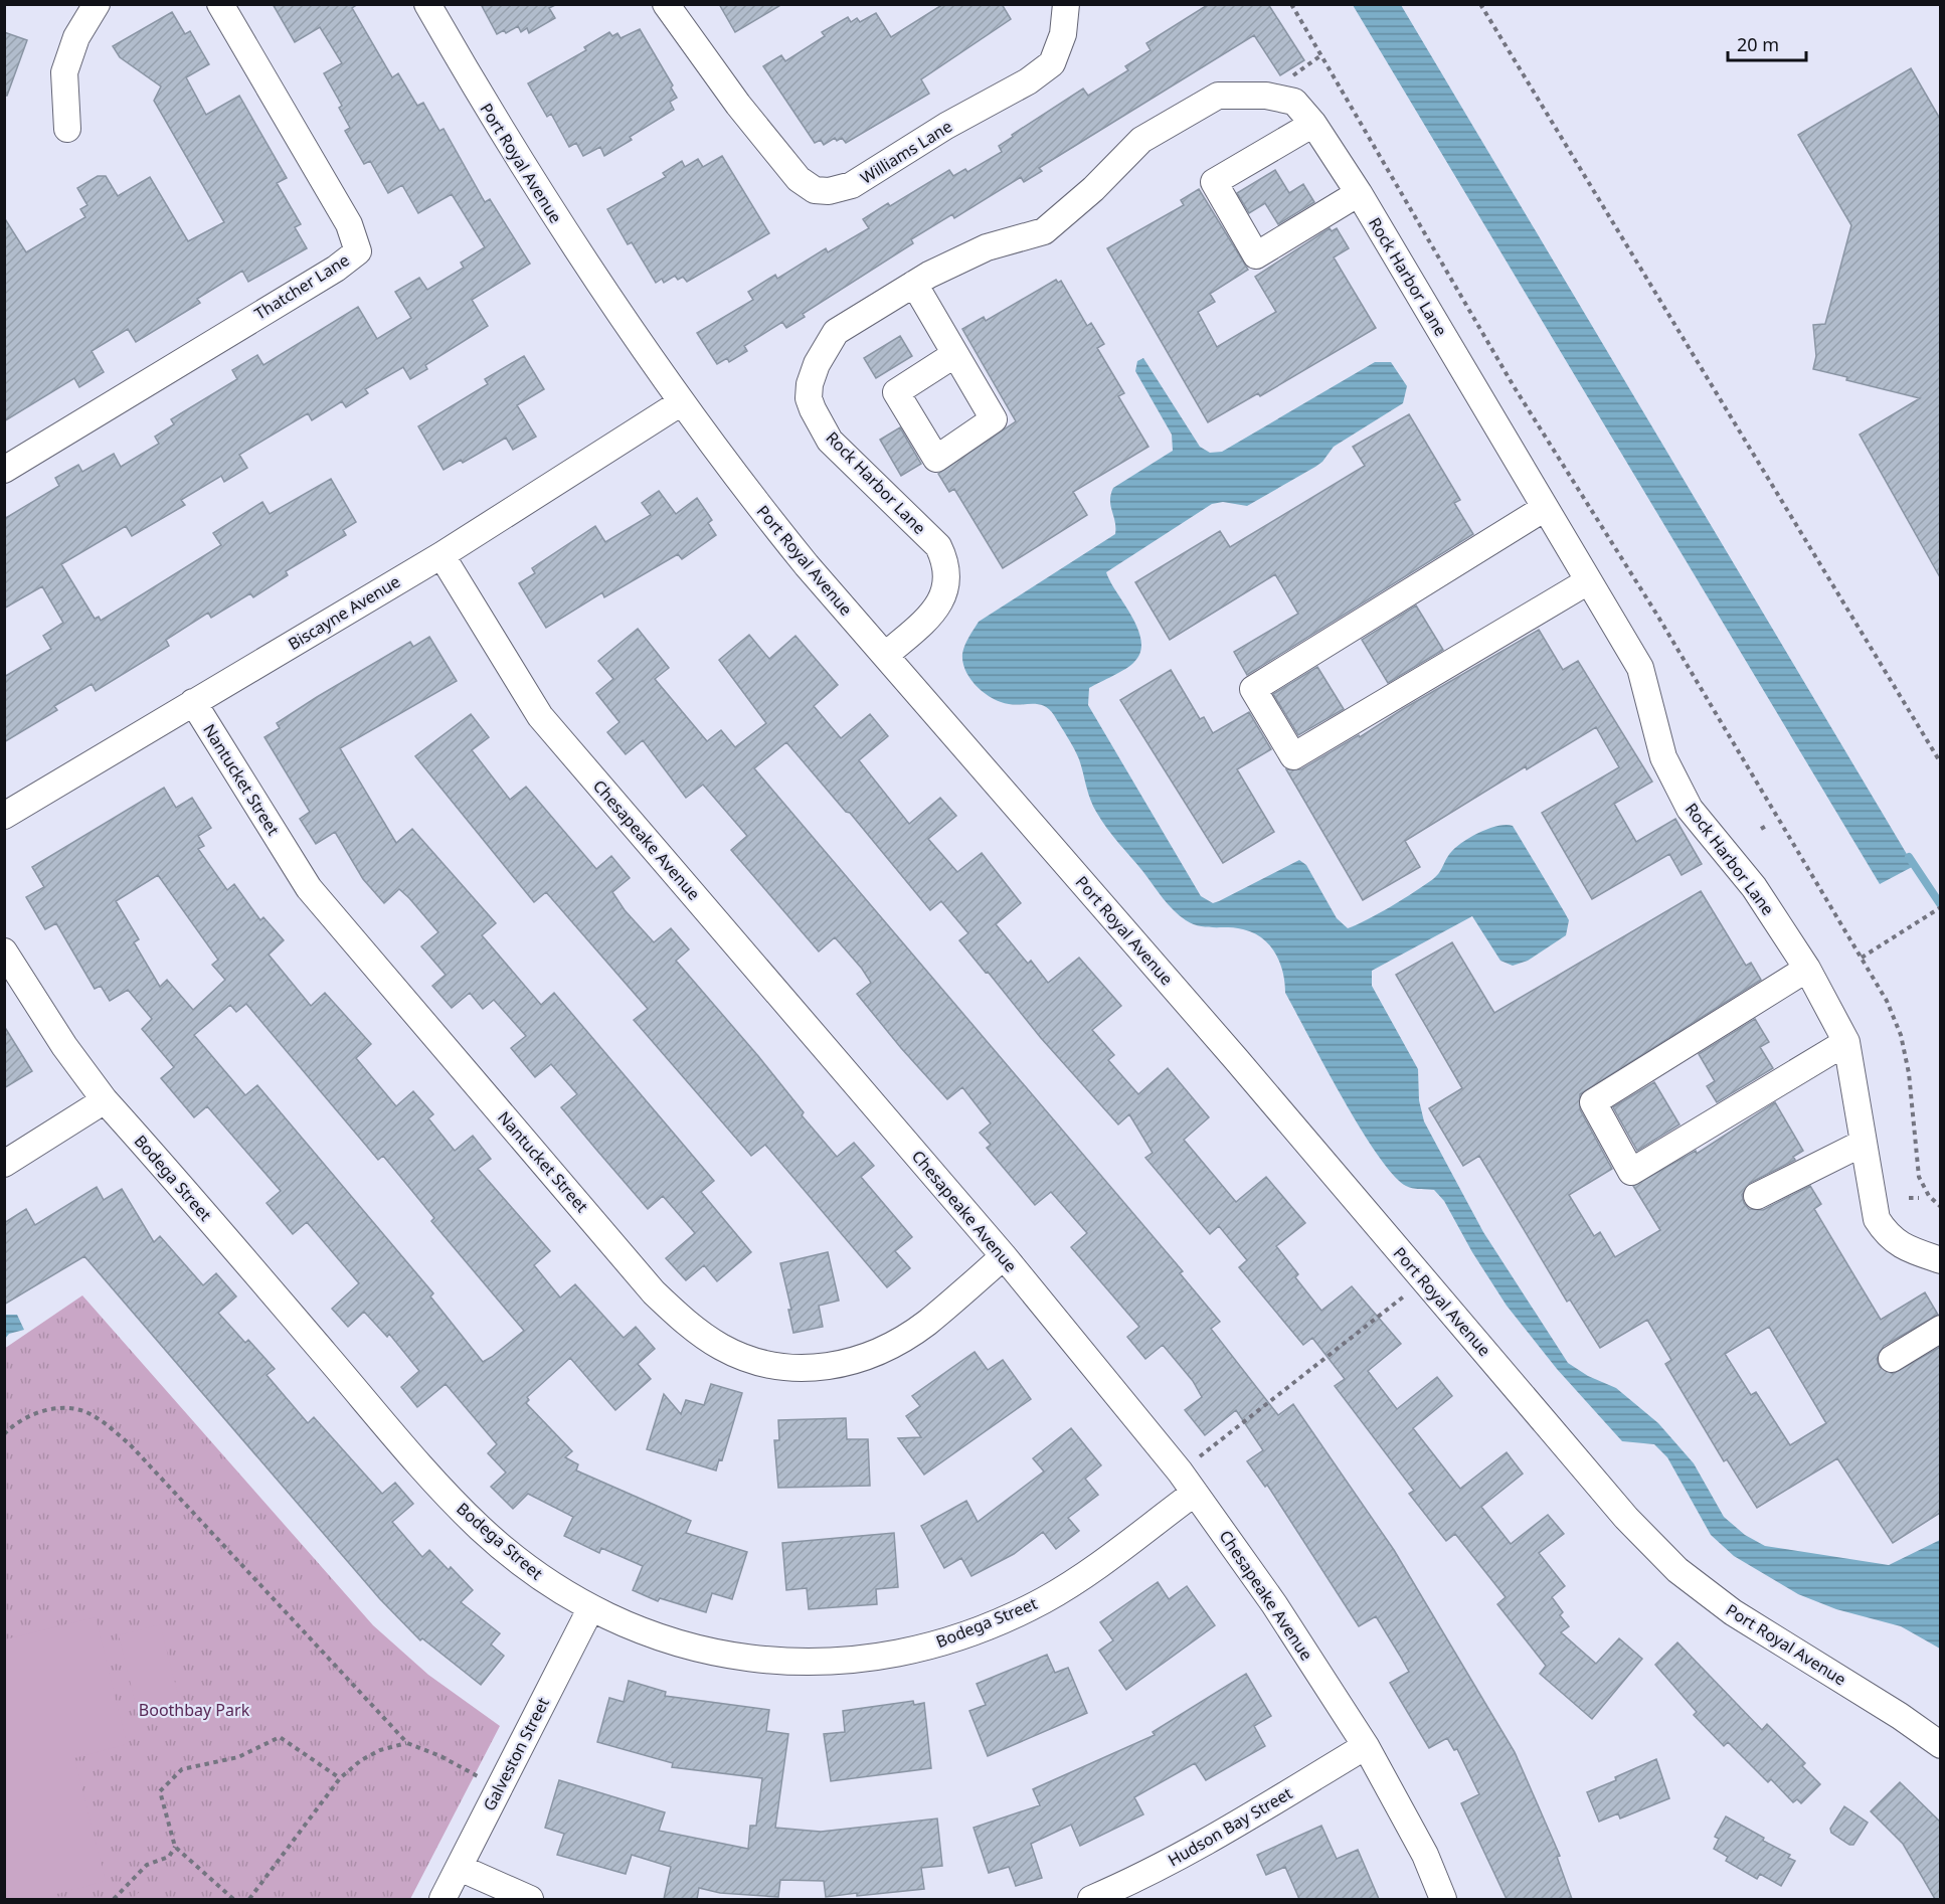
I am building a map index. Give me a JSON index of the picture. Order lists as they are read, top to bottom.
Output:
{
  "streets": {
    "street": [
      "Williams Lane",
      "Port Royal Avenue",
      "Rock Harbor Lane",
      "Thatcher Lane",
      "Biscayne Avenue",
      "Nantucket Street",
      "Chesapeake Avenue",
      "Bodega Street",
      "Galveston Street",
      "Hudson Bay Street"
    ]
  },
  "crossings": [
    ["Port Royal Avenue", "Rock Harbor Lane"],
    ["Port Royal Avenue", "Biscayne Avenue"],
    ["Biscayne Avenue", "Nantucket Street"],
    ["Biscayne Avenue", "Chesapeake Avenue"],
    ["Nantucket Street", "Chesapeake Avenue"],
    ["Chesapeake Avenue", "Bodega Street"],
    ["Chesapeake Avenue", "Hudson Bay Street"],
    ["Bodega Street", "Galveston Street"]
  ],
  "parks": ["Boothbay Park"],
  "scale_bar": "20 m"
}
